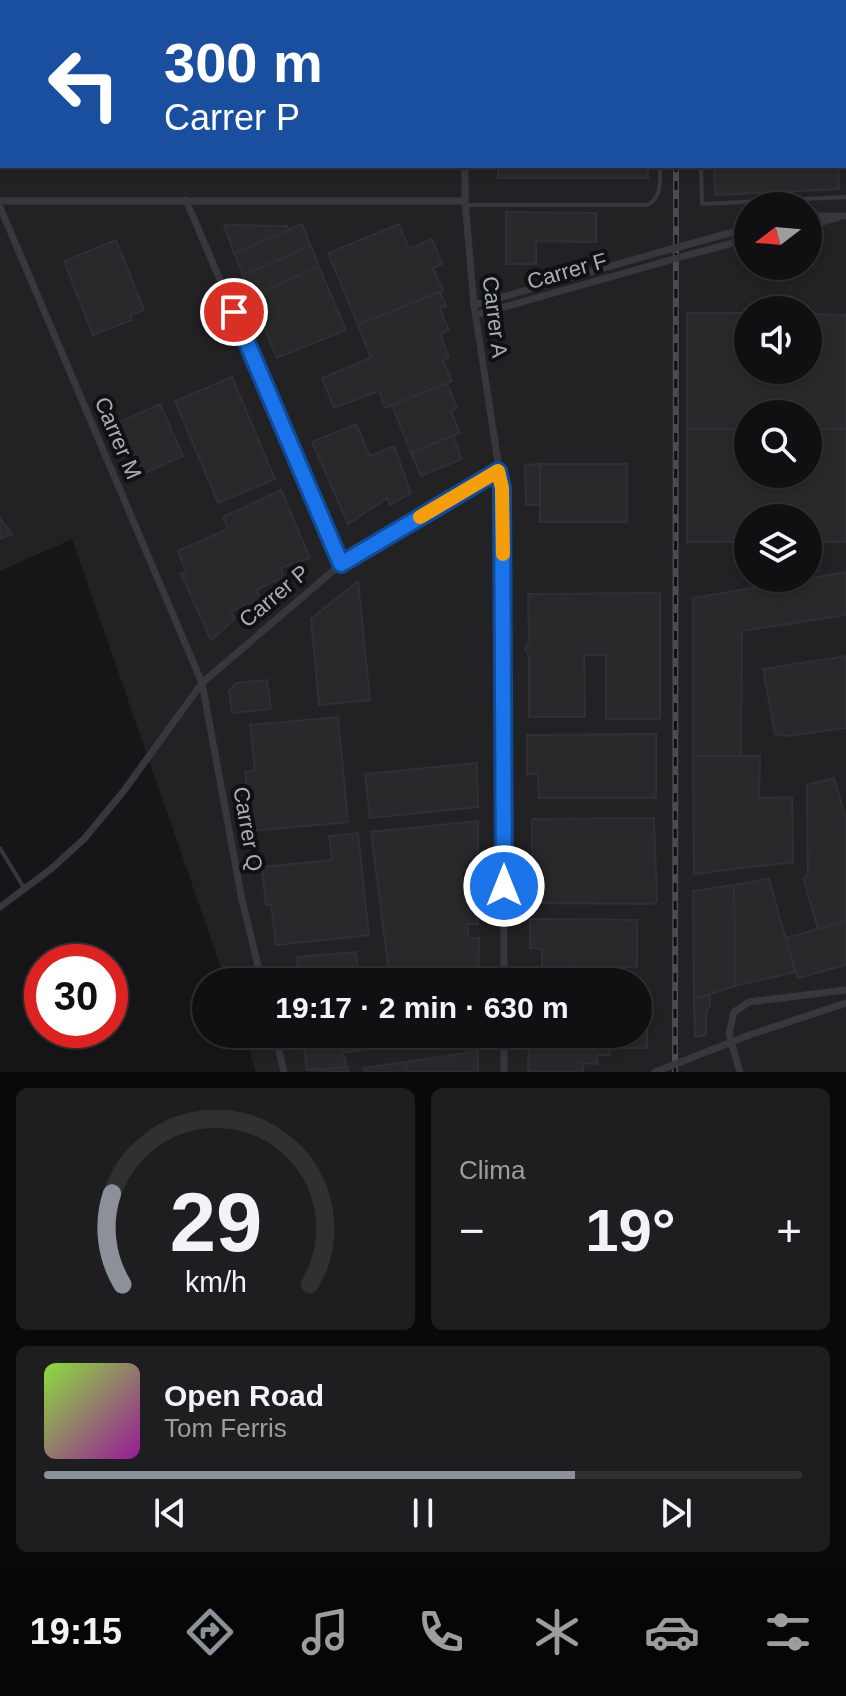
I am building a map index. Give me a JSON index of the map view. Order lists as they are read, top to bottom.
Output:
{
  "streets": {
    "street": [
      "Carrer F",
      "Carrer A",
      "Carrer M",
      "Carrer P",
      "Carrer Q"
    ]
  },
  "crossings": [
    ["Carrer F", "Carrer A"],
    ["Carrer A", "Carrer P"],
    ["Carrer M", "Carrer P"],
    ["Carrer M", "Carrer Q"],
    ["Carrer P", "Carrer Q"]
  ],
  "north": "left",
  "page": {
    "turn": ["300 m", "Carrer P"],
    "limit": "30",
    "trip": "19:17 · 2 min · 630 m",
    "tile": "Clima",
    "heat": ["−", "19°", "+"],
    "song": ["Open Road", "Tom Ferris"],
    "tabs": "19:15",
    "gauge": ["29", "km/h"]
  }
}
